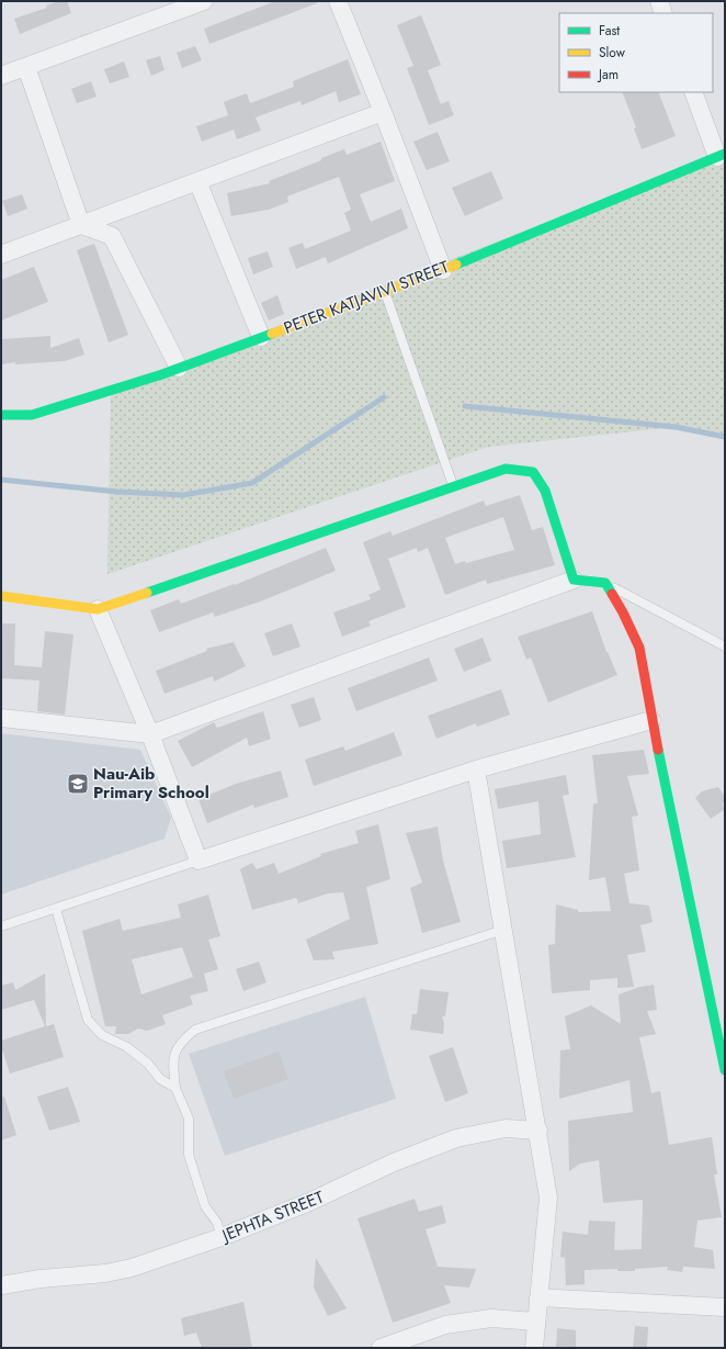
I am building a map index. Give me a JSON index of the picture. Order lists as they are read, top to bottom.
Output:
{
  "streets": {
    "street": ["PETER KATJAVIVI STREET", "JEPHTA STREET"]
  },
  "places": {
    "school or university": ["Nau-Aib Primary School"]
  },
  "legend": ["Fast", "Slow", "Jam"]
}
